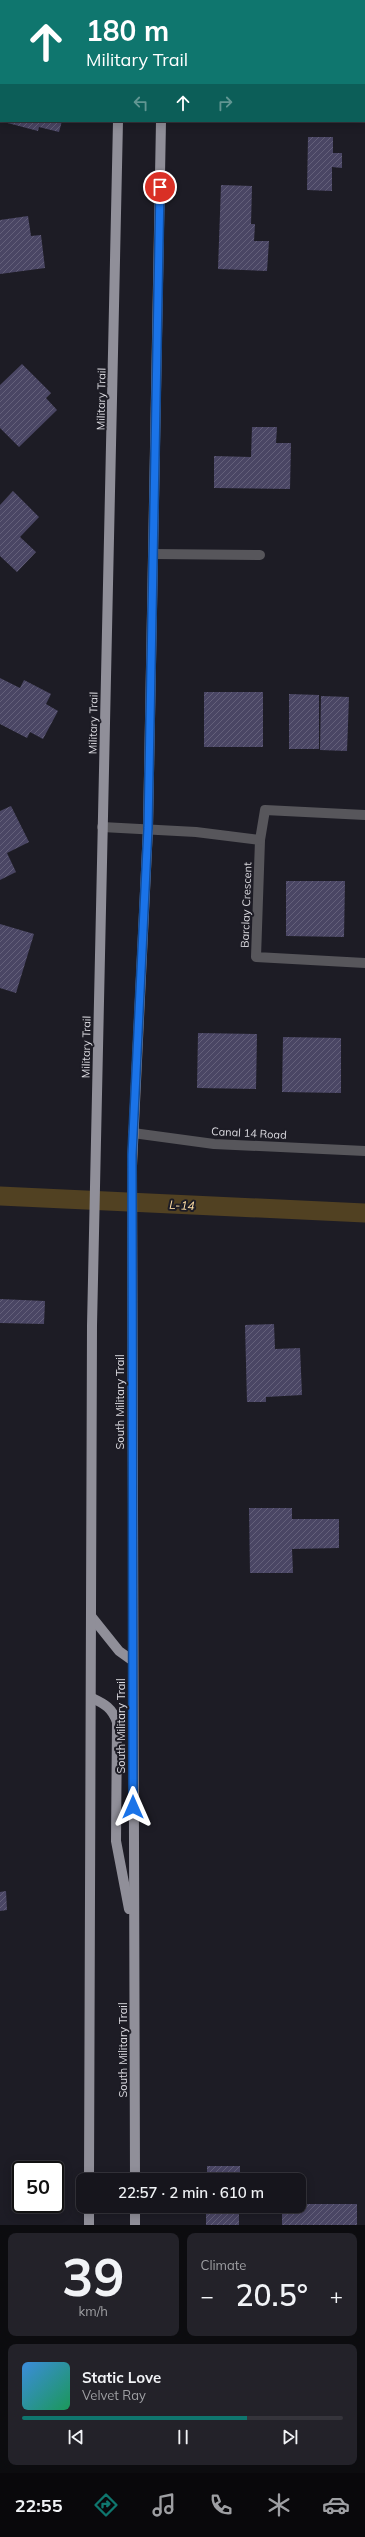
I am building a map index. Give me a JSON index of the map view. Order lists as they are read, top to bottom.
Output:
{
  "streets": {
    "main road": ["Military Trail", "South Military Trail"],
    "street": ["Barclay Crescent", "Canal 14 Road"]
  },
  "crossings": [
    ["Canal 14 Road", "South Military Trail"]
  ],
  "water": ["L-14"],
  "page": {
    "turn": ["180 m", "Military Trail"],
    "limit": "50",
    "trip": "22:57 · 2 min · 610 m",
    "tile": [
      ["39", "km/h"],
      "Climate"
    ],
    "heat": ["−", "20.5°", "+"],
    "song": ["Static Love", "Velvet Ray"],
    "tabs": "22:55"
  }
}
